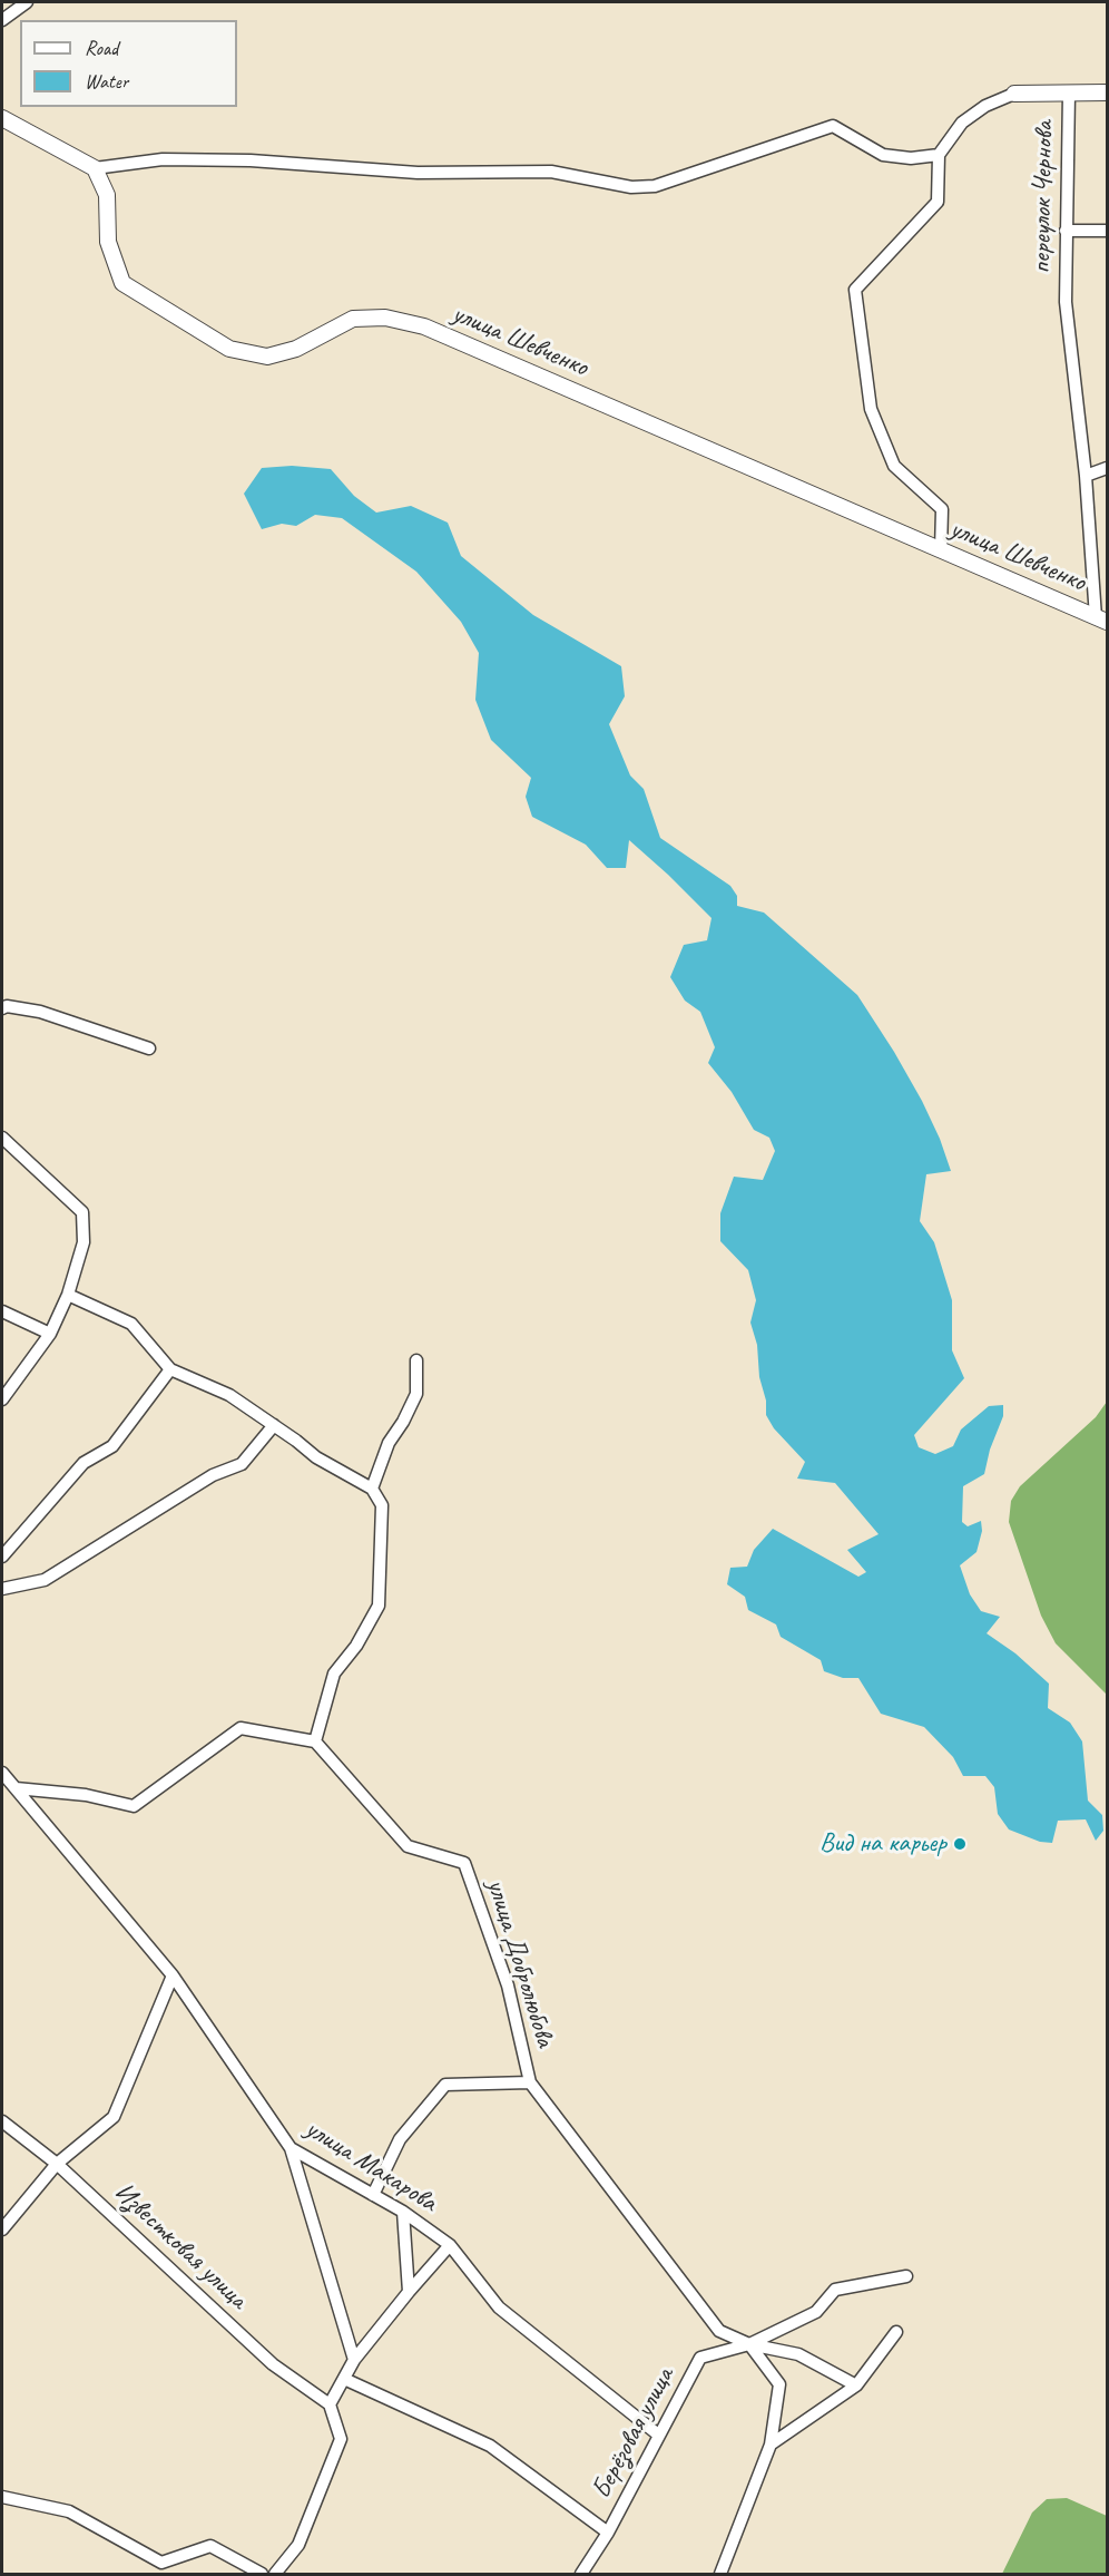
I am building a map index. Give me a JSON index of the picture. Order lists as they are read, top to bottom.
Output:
{
  "streets": {
    "street": [
      "переулок Чернова",
      "улица Шевченко",
      "улица Добролюбова",
      "улица Макарова",
      "Известковая улица",
      "Берёзовая улица"
    ]
  },
  "crossings": [
    ["переулок Чернова", "улица Шевченко"],
    ["улица Добролюбова", "Берёзовая улица"],
    ["улица Макарова", "Берёзовая улица"]
  ],
  "places": ["Вид на карьер"],
  "legend": ["Road", "Water"]
}
